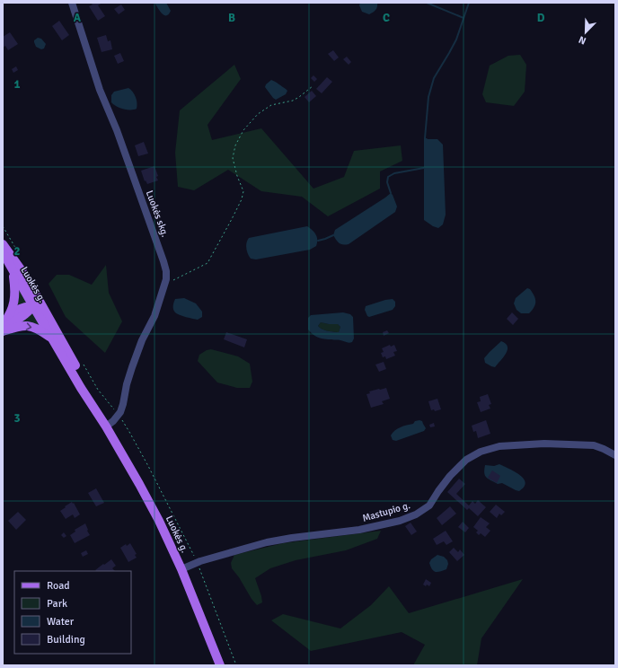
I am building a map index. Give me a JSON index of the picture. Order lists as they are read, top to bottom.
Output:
{
  "streets": {
    "main road": ["Luokės g."],
    "street": ["Luokės skg.", "Mastupio g."]
  },
  "crossings": [
    ["Luokės skg.", "Luokės g."],
    ["Luokės g.", "Mastupio g."]
  ],
  "legend": [
    "Road",
    "Park",
    "Water",
    "Building"
  ],
  "north": "bottom left",
  "grid": {
    "columns": [
      "A",
      "B",
      "C",
      "D"
    ],
    "rows": ["1", "2", "3"]
  }
}
